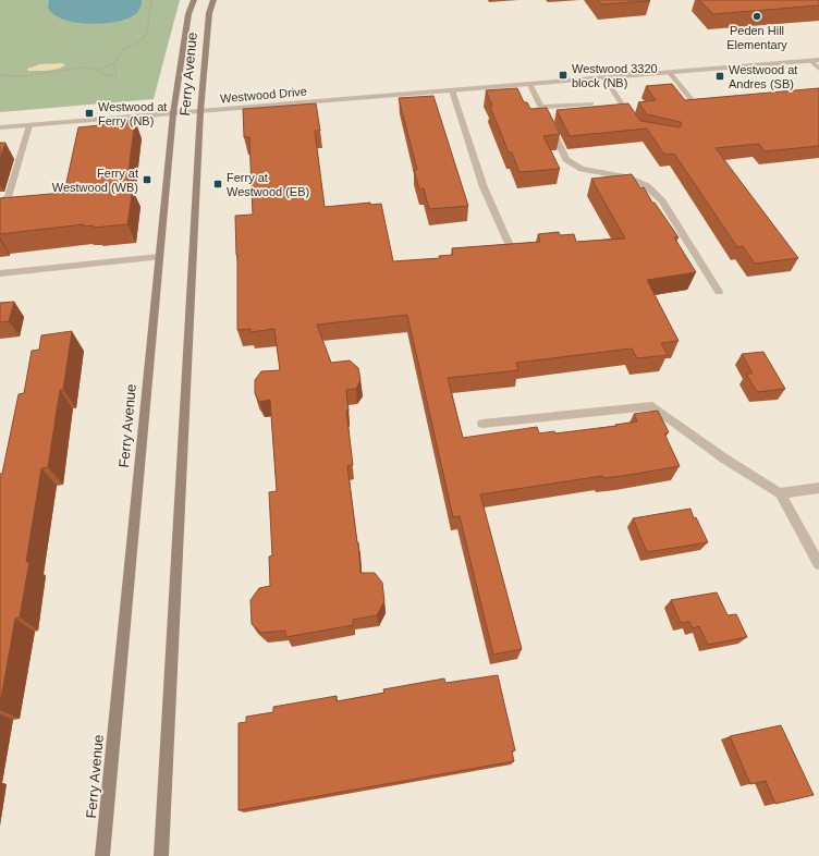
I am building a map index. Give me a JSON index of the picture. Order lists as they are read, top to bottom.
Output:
{
  "streets": {
    "main road": ["Ferry Avenue"],
    "street": ["Westwood Drive"]
  },
  "crossings": [
    ["Ferry Avenue", "Westwood Drive"]
  ],
  "places": {
    "other": ["Peden Hill Elementary"],
    "transit": [
      "Westwood 3320 block (NB)",
      "Westwood at Andres (SB)",
      "Westwood at Ferry (NB)",
      "Ferry at Westwood (WB)",
      "Ferry at Westwood (EB)"
    ]
  }
}
